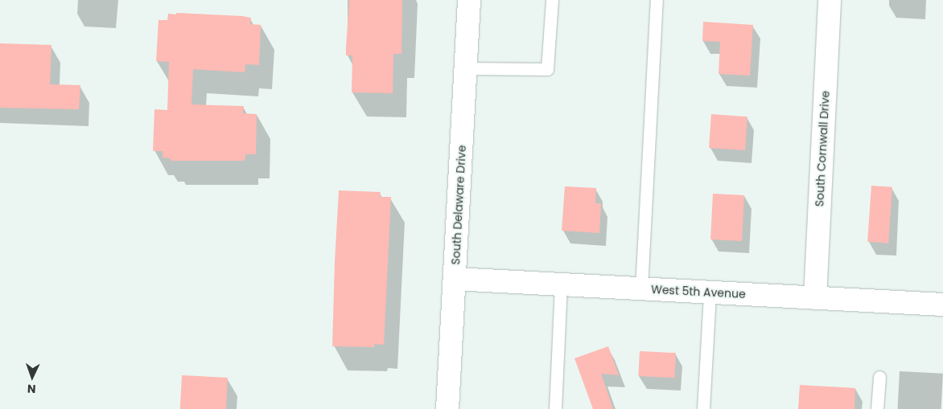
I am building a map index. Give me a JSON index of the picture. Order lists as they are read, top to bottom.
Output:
{
  "streets": {
    "street": ["South Cornwall Drive", "South Delaware Drive", "West 5th Avenue"]
  },
  "crossings": [
    ["South Cornwall Drive", "West 5th Avenue"],
    ["South Delaware Drive", "West 5th Avenue"]
  ],
  "north": "bottom"
}
